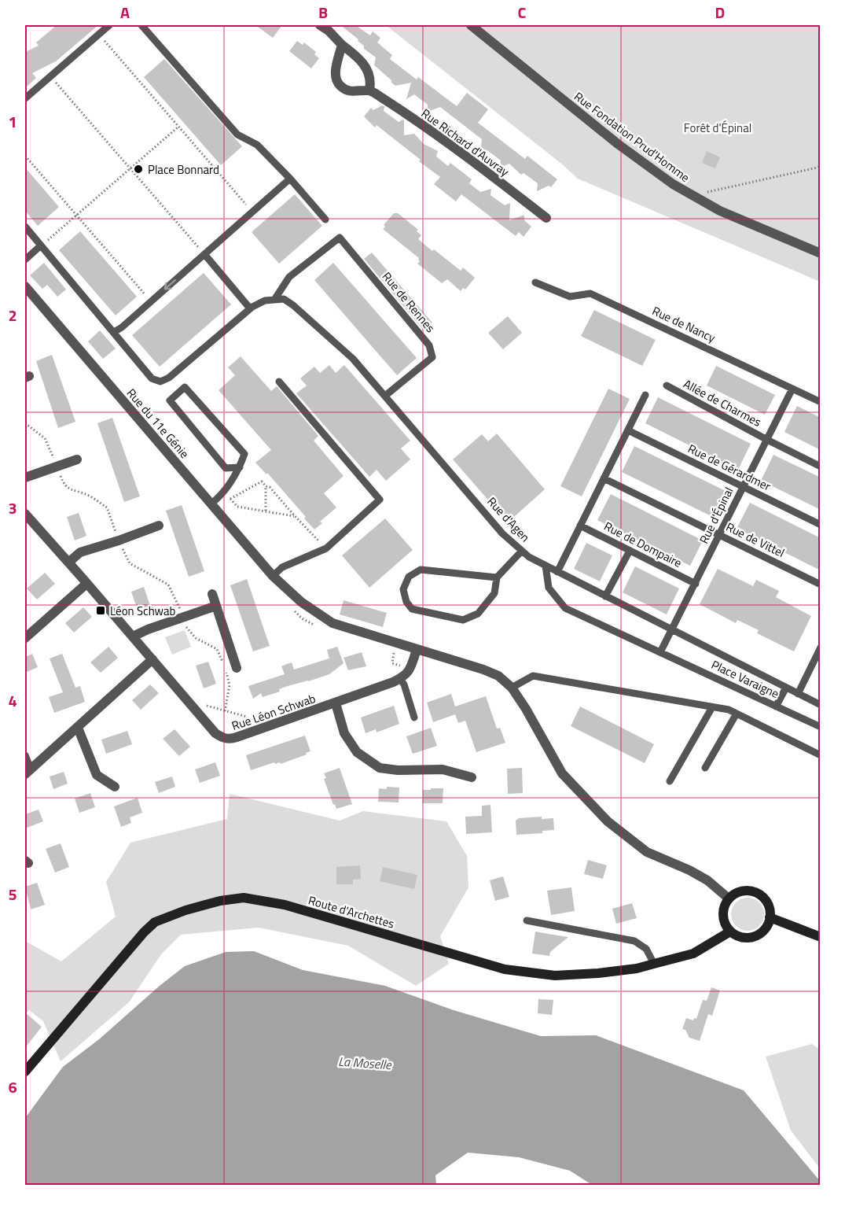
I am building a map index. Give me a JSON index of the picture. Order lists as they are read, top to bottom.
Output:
{
  "streets": {
    "street": [
      "Rue Fondation Prud'Homme",
      "Rue Richard d'Auvray",
      "Rue du 11e Génie",
      "Rue Léon Schwab",
      "Route d'Archettes"
    ],
    "lane": [
      "Rue de Rennes",
      "Rue de Nancy",
      "Allée de Charmes",
      "Rue de Gérardmer",
      "Rue d'Épinal",
      "Rue d'Agen",
      "Rue de Vittel",
      "Rue de Dompaire",
      "Place Varaigne"
    ]
  },
  "crossings": [
    ["Rue de Rennes", "Rue d'Agen"],
    ["Rue de Nancy", "Rue d'Épinal"],
    ["Allée de Charmes", "Rue d'Épinal"],
    ["Rue du 11e Génie", "Rue Léon Schwab"],
    ["Rue du 11e Génie", "Route d'Archettes"],
    ["Rue de Gérardmer", "Rue d'Épinal"],
    ["Rue d'Épinal", "Rue d'Agen"],
    ["Rue d'Épinal", "Rue de Vittel"],
    ["Rue d'Épinal", "Rue de Dompaire"],
    ["Rue d'Épinal", "Place Varaigne"],
    ["Rue d'Agen", "Place Varaigne"]
  ],
  "water": ["La Moselle"],
  "parks": ["Forêt d'Épinal"],
  "places": {
    "other": ["Place Bonnard"],
    "transit": ["Léon Schwab"]
  },
  "grid": {
    "columns": [
      "A",
      "B",
      "C",
      "D"
    ],
    "rows": [
      "1",
      "2",
      "3",
      "4",
      "5",
      "6"
    ]
  }
}
